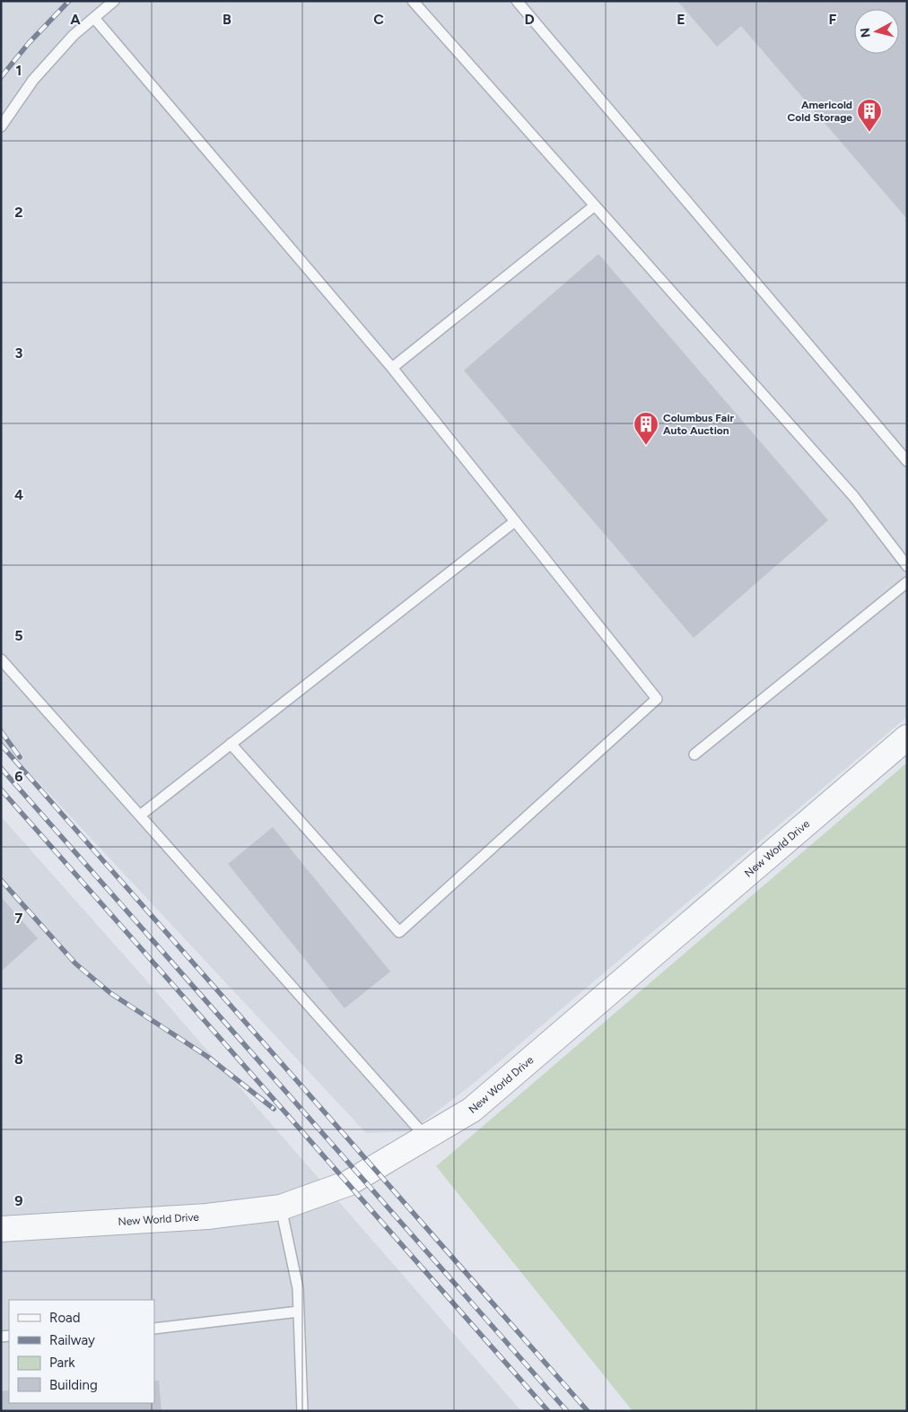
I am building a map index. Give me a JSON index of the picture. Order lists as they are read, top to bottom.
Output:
{
  "streets": {
    "street": ["New World Drive"]
  },
  "places": {
    "building": ["Americold Cold Storage", "Columbus Fair Auto Auction"]
  },
  "legend": [
    "Road",
    "Railway",
    "Park",
    "Building"
  ],
  "north": "left",
  "grid": {
    "columns": [
      "A",
      "B",
      "C",
      "D",
      "E",
      "F"
    ],
    "rows": [
      "1",
      "2",
      "3",
      "4",
      "5",
      "6",
      "7",
      "8",
      "9"
    ]
  }
}
